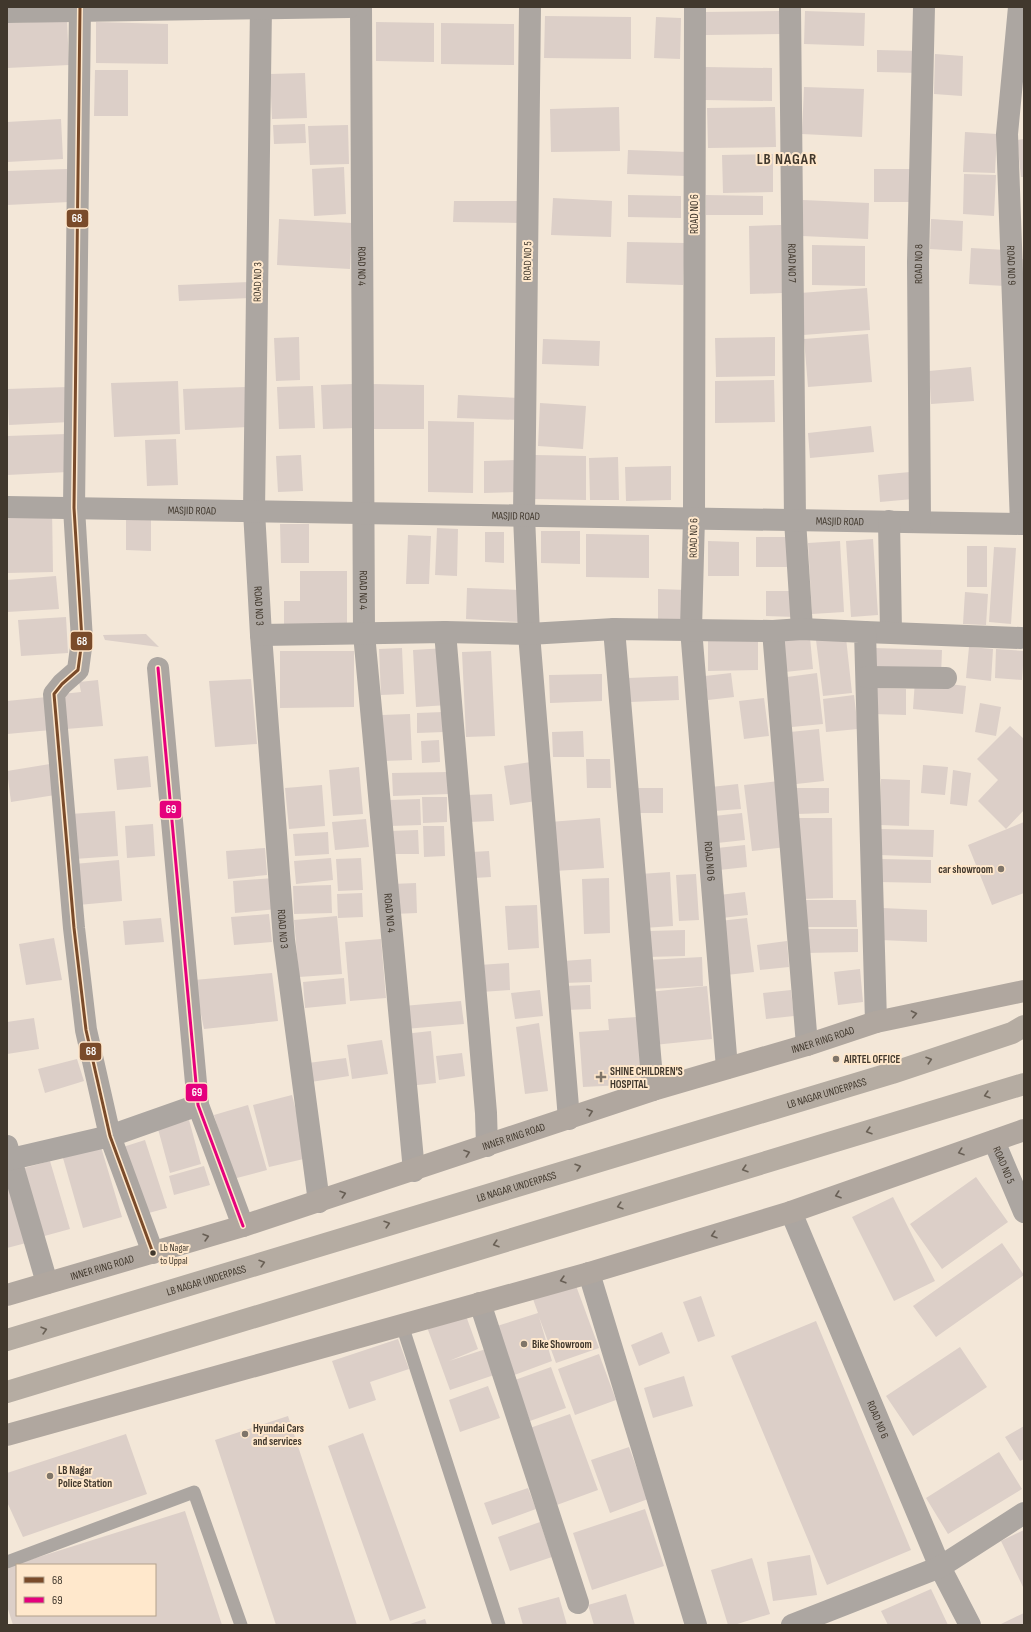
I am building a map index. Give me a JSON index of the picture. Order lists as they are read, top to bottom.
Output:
{
  "streets": {
    "highway": ["LB NAGAR UNDERPASS"],
    "main road": ["INNER RING ROAD"],
    "street": [
      "ROAD NO 6",
      "ROAD NO 5",
      "ROAD NO 7",
      "ROAD NO 8",
      "ROAD NO 9",
      "ROAD NO 4",
      "ROAD NO 3",
      "MASJID ROAD"
    ]
  },
  "crossings": [
    ["ROAD NO 6", "MASJID ROAD"],
    ["ROAD NO 6", "INNER RING ROAD"],
    ["ROAD NO 5", "MASJID ROAD"],
    ["ROAD NO 5", "INNER RING ROAD"],
    ["ROAD NO 7", "MASJID ROAD"],
    ["ROAD NO 8", "MASJID ROAD"],
    ["ROAD NO 9", "MASJID ROAD"],
    ["ROAD NO 4", "MASJID ROAD"],
    ["ROAD NO 4", "INNER RING ROAD"],
    ["ROAD NO 3", "MASJID ROAD"],
    ["ROAD NO 3", "INNER RING ROAD"]
  ],
  "districts": ["LB NAGAR"],
  "places": {
    "other": [
      "car showroom",
      "AIRTEL OFFICE",
      "Lb Nagar to Uppal",
      "Bike Showroom",
      "Hyundai Cars and services",
      "LB Nagar Police Station"
    ],
    "health": ["SHINE CHILDREN'S HOSPITAL"]
  },
  "lines": ["transit line 68", "transit line 69"],
  "legend": ["68", "69"]
}
